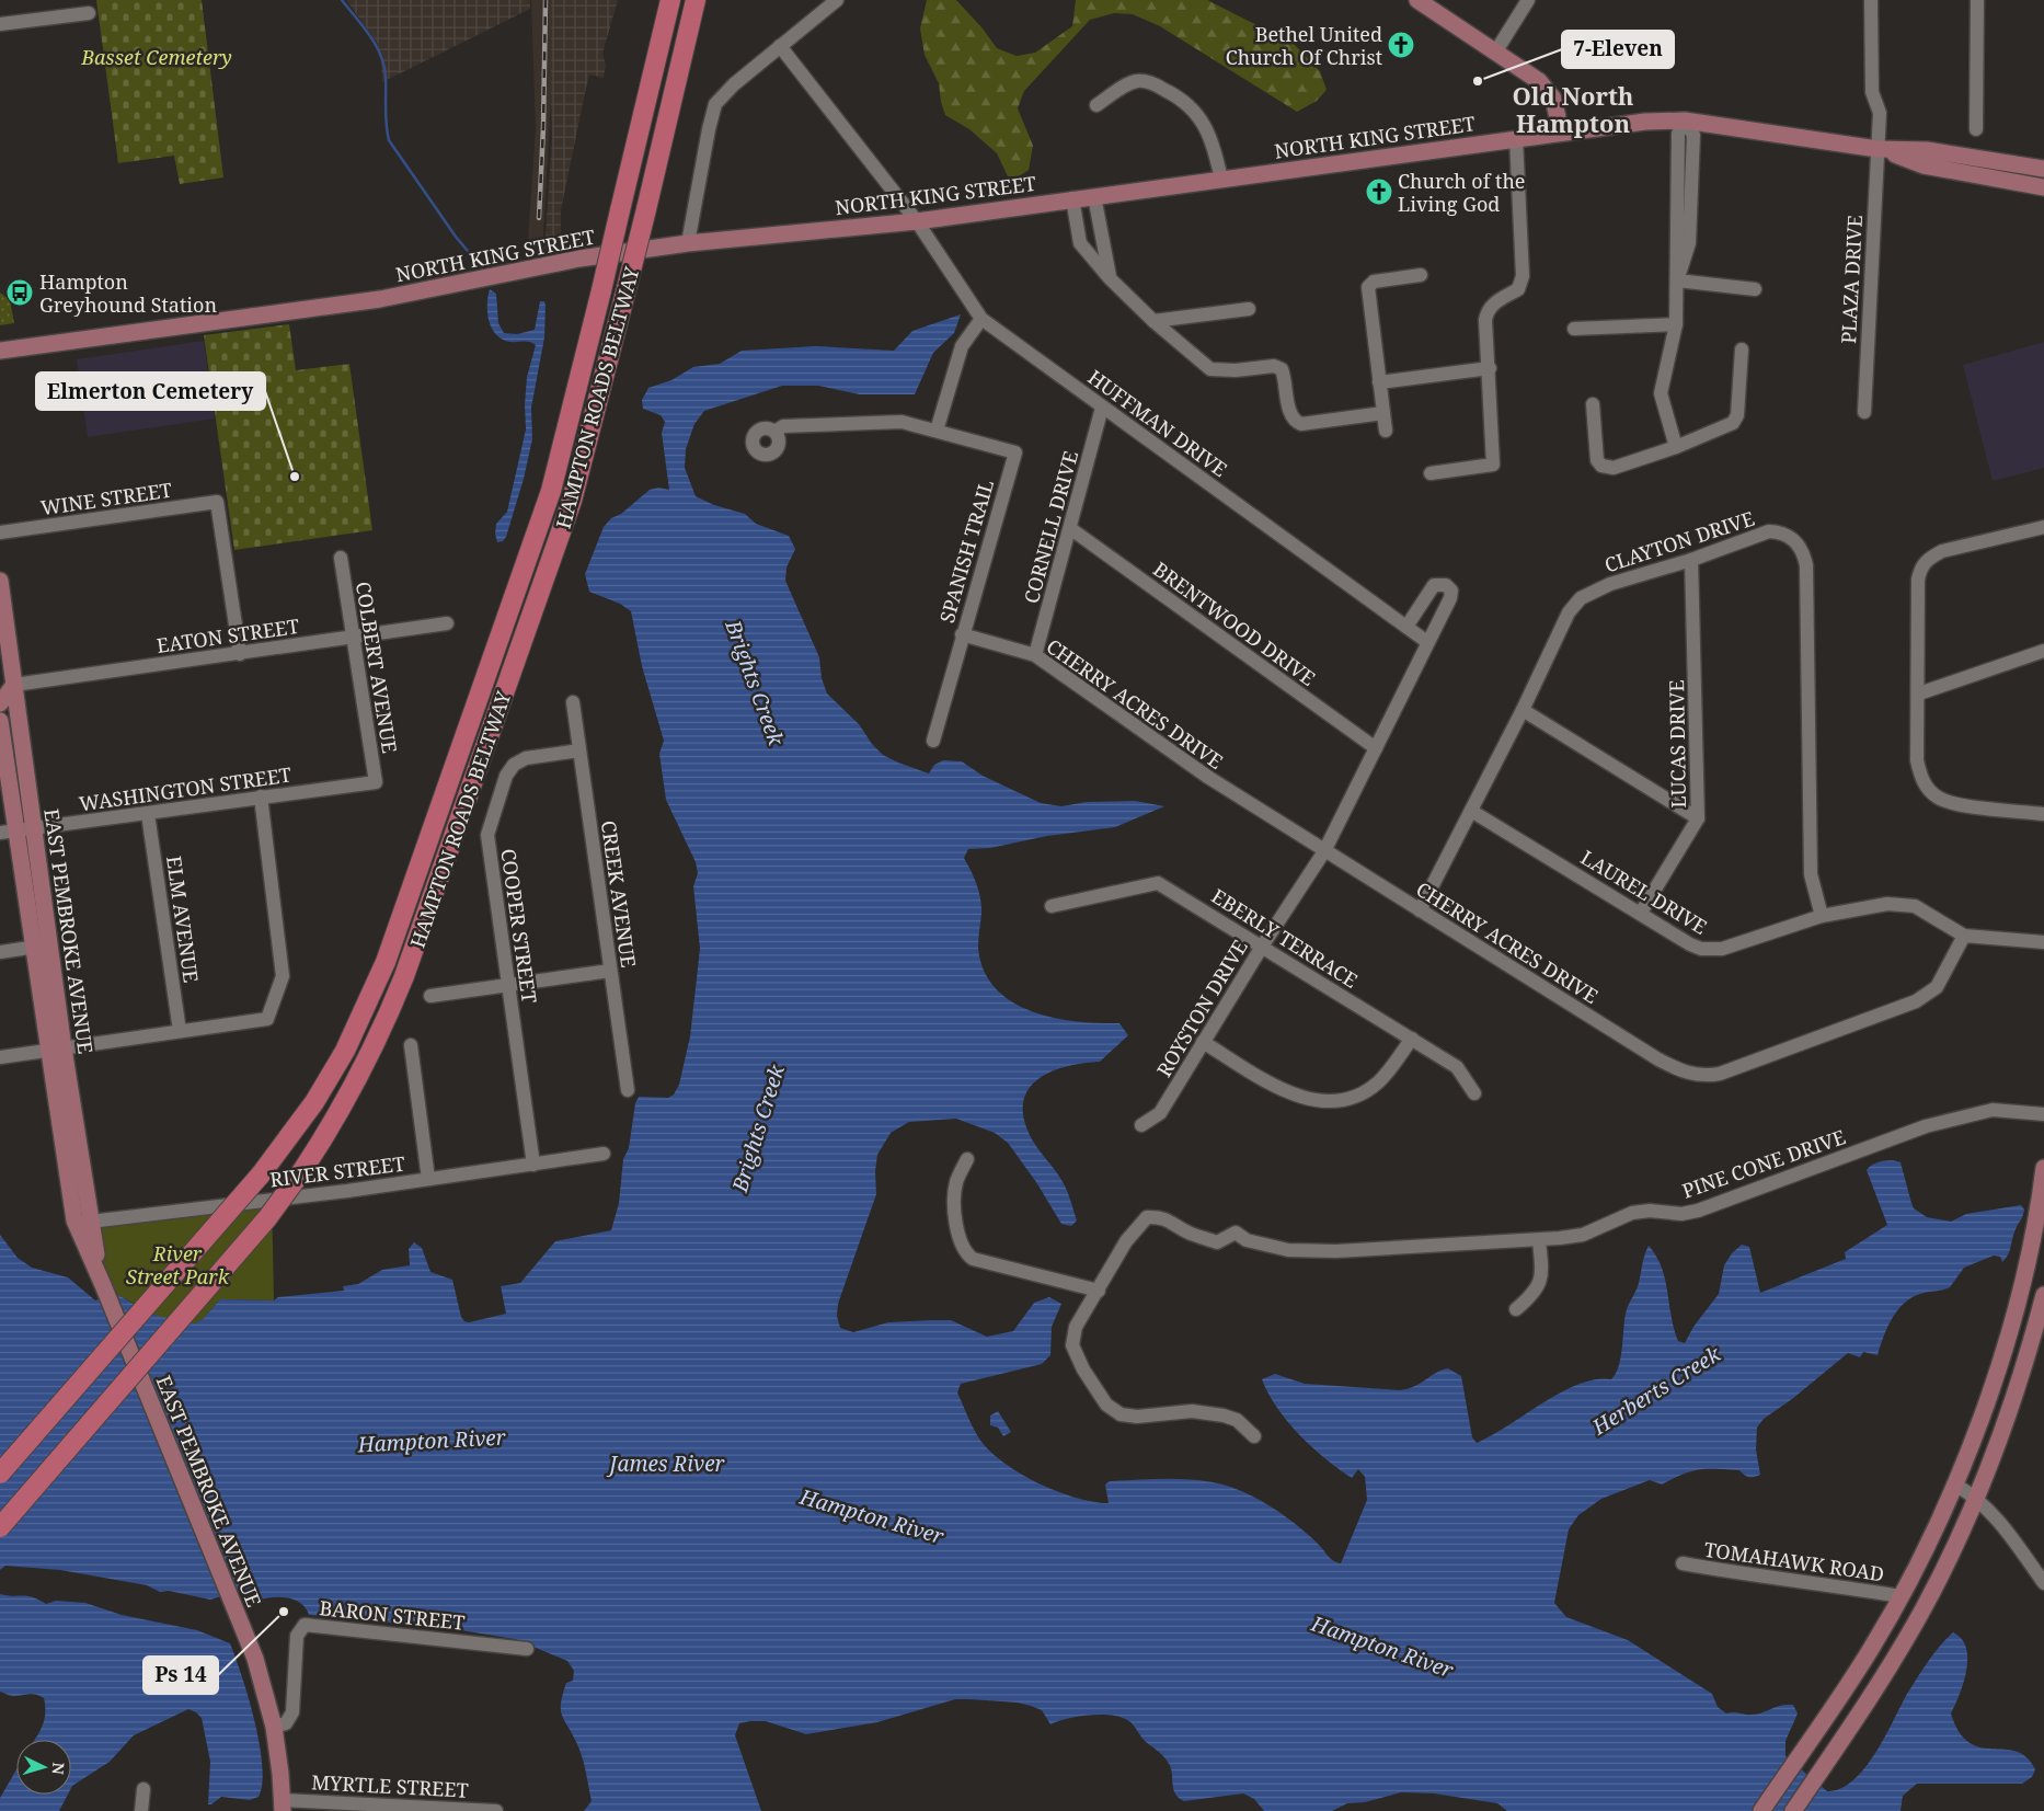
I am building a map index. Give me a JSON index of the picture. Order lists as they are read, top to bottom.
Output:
{
  "streets": {
    "highway": ["HAMPTON ROADS BELTWAY"],
    "main road": ["NORTH KING STREET", "EAST PEMBROKE AVENUE"],
    "street": [
      "PLAZA DRIVE",
      "HUFFMAN DRIVE",
      "WINE STREET",
      "CORNELL DRIVE",
      "CLAYTON DRIVE",
      "SPANISH TRAIL",
      "BRENTWOOD DRIVE",
      "EATON STREET",
      "COLBERT AVENUE",
      "CHERRY ACRES DRIVE",
      "LUCAS DRIVE",
      "WASHINGTON STREET",
      "LAUREL DRIVE",
      "CREEK AVENUE",
      "ELM AVENUE",
      "COOPER STREET",
      "EBERLY TERRACE",
      "ROYSTON DRIVE",
      "PINE CONE DRIVE",
      "RIVER STREET",
      "TOMAHAWK ROAD",
      "BARON STREET",
      "MYRTLE STREET"
    ]
  },
  "crossings": [
    ["NORTH KING STREET", "PLAZA DRIVE"],
    ["NORTH KING STREET", "HUFFMAN DRIVE"],
    ["HUFFMAN DRIVE", "CORNELL DRIVE"],
    ["WINE STREET", "EATON STREET"],
    ["CORNELL DRIVE", "BRENTWOOD DRIVE"],
    ["CORNELL DRIVE", "CHERRY ACRES DRIVE"],
    ["CLAYTON DRIVE", "CHERRY ACRES DRIVE"],
    ["CLAYTON DRIVE", "LUCAS DRIVE"],
    ["CLAYTON DRIVE", "LAUREL DRIVE"],
    ["SPANISH TRAIL", "CHERRY ACRES DRIVE"],
    ["EATON STREET", "COLBERT AVENUE"],
    ["EATON STREET", "EAST PEMBROKE AVENUE"],
    ["COLBERT AVENUE", "WASHINGTON STREET"],
    ["CHERRY ACRES DRIVE", "LAUREL DRIVE"],
    ["CHERRY ACRES DRIVE", "ROYSTON DRIVE"],
    ["LUCAS DRIVE", "LAUREL DRIVE"],
    ["WASHINGTON STREET", "ELM AVENUE"],
    ["WASHINGTON STREET", "EAST PEMBROKE AVENUE"],
    ["CREEK AVENUE", "COOPER STREET"],
    ["COOPER STREET", "RIVER STREET"],
    ["EAST PEMBROKE AVENUE", "RIVER STREET"],
    ["EAST PEMBROKE AVENUE", "BARON STREET"],
    ["EAST PEMBROKE AVENUE", "MYRTLE STREET"],
    ["EBERLY TERRACE", "ROYSTON DRIVE"]
  ],
  "districts": ["Old North Hampton"],
  "water": [
    "Brights Creek",
    "Herberts Creek",
    "Hampton River",
    "James River"
  ],
  "parks": ["Basset Cemetery", "River Street Park"],
  "places": {
    "church": ["Bethel United Church Of Christ", "Church of the Living God"],
    "other": ["7-Eleven", "Elmerton Cemetery", "Ps 14"],
    "bus stop": ["Hampton Greyhound Station"]
  },
  "north": "right"
}
